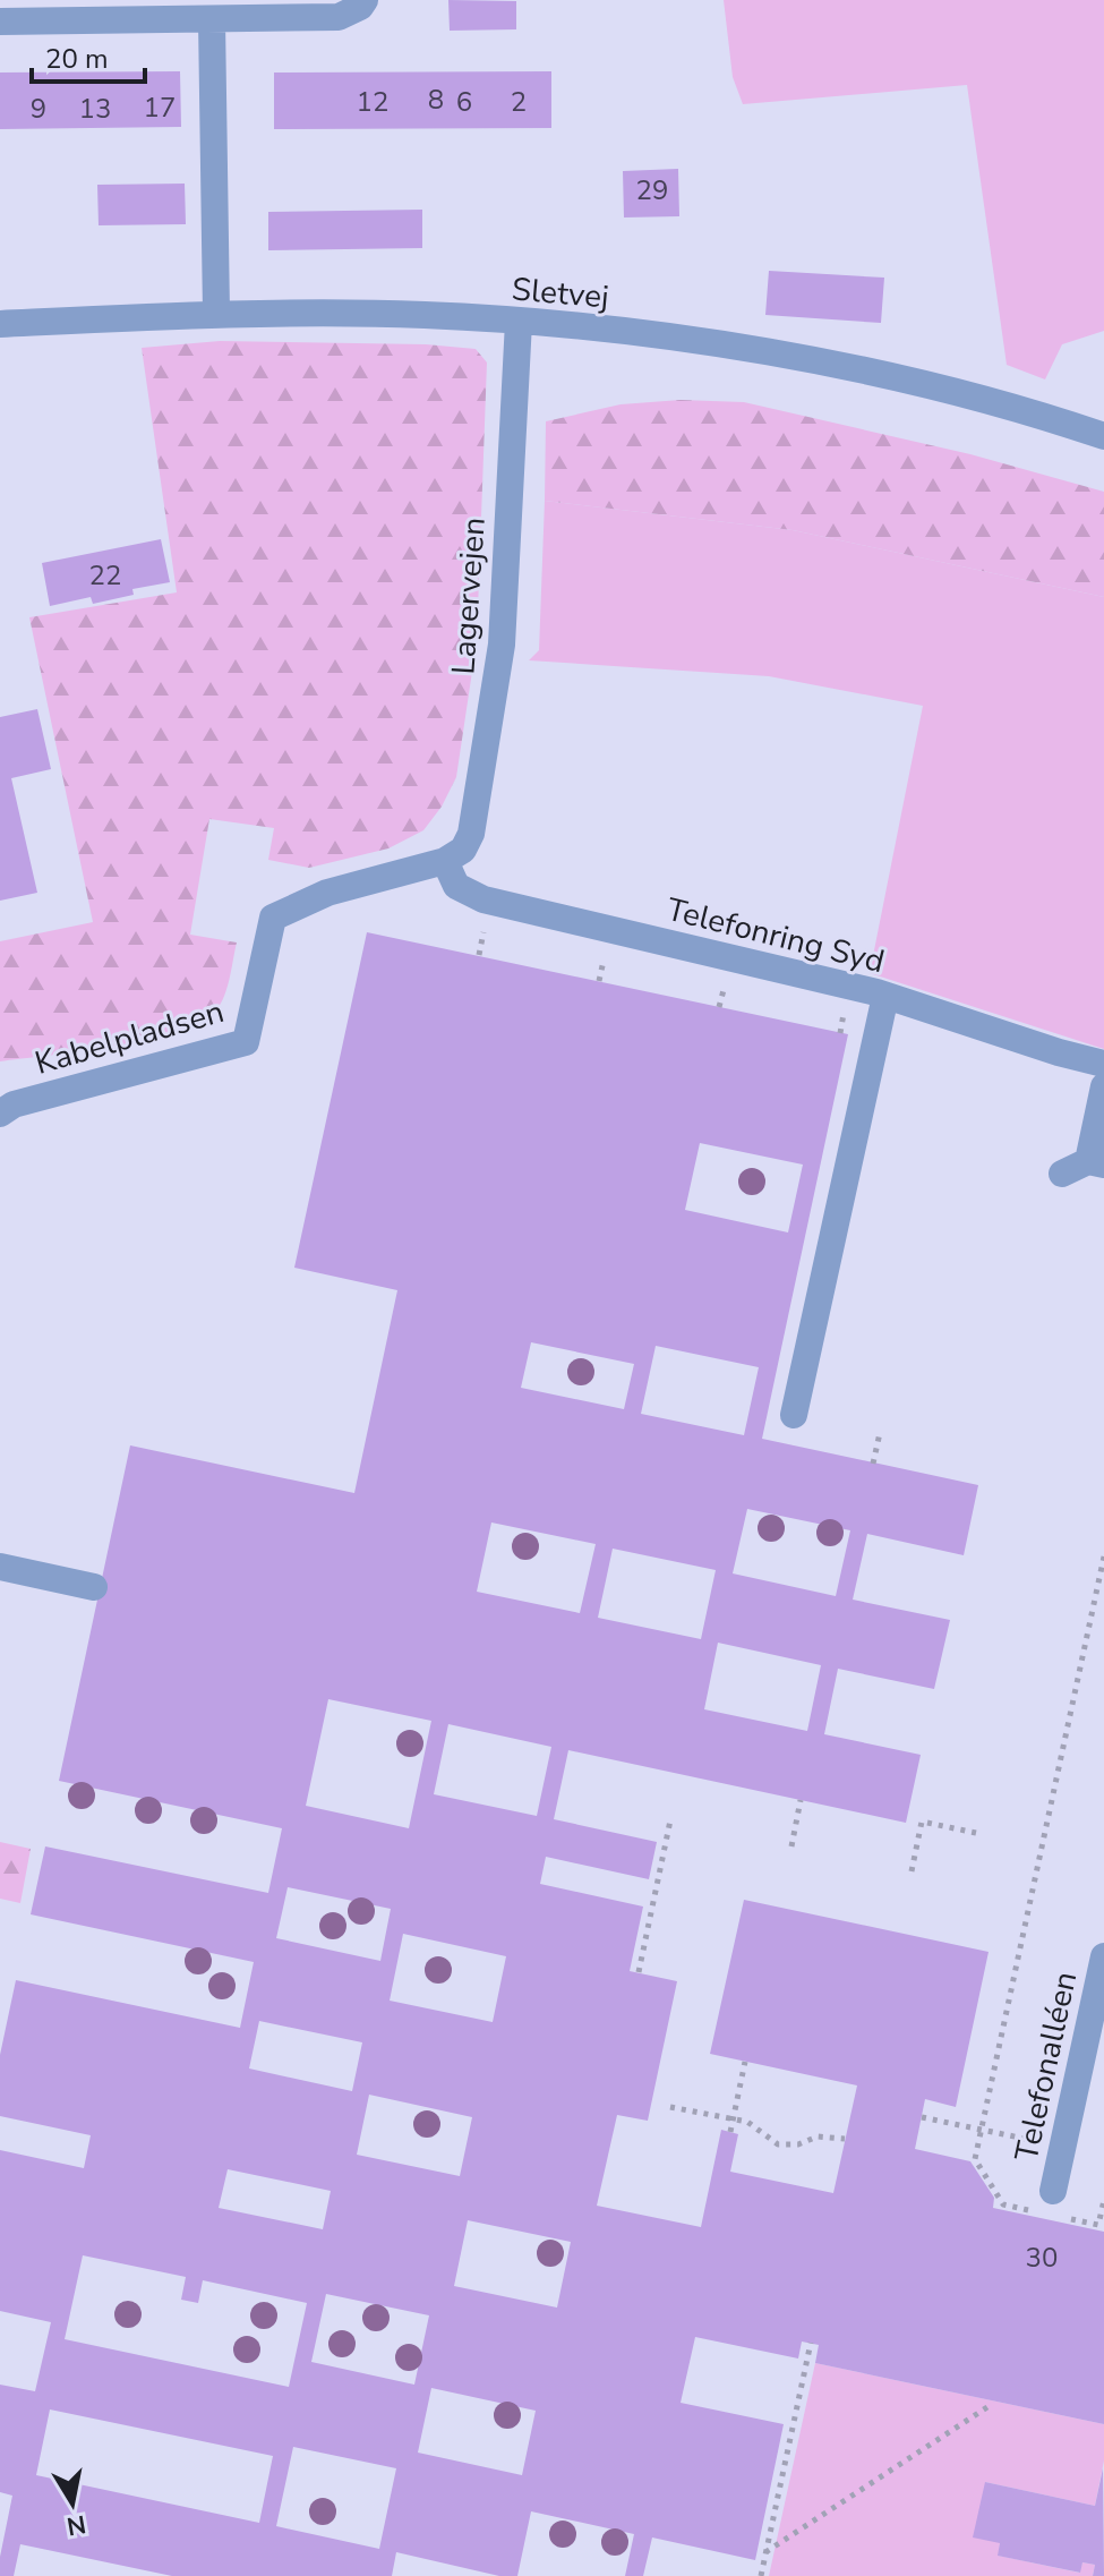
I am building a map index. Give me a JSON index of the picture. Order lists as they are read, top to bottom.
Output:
{
  "streets": {
    "street": [
      "Sletvej",
      "Lagervejen",
      "Telefonring Syd",
      "Kabelpladsen",
      "Telefonalléen"
    ]
  },
  "crossings": [
    ["Sletvej", "Lagervejen"],
    ["Lagervejen", "Telefonring Syd"],
    ["Lagervejen", "Kabelpladsen"],
    ["Telefonring Syd", "Kabelpladsen"]
  ],
  "house_numbers": [
    "8",
    "12",
    "6",
    "2",
    "17",
    "9",
    "13",
    "29",
    "22",
    "30"
  ],
  "scale_bar": "20 m",
  "north": "bottom"
}
